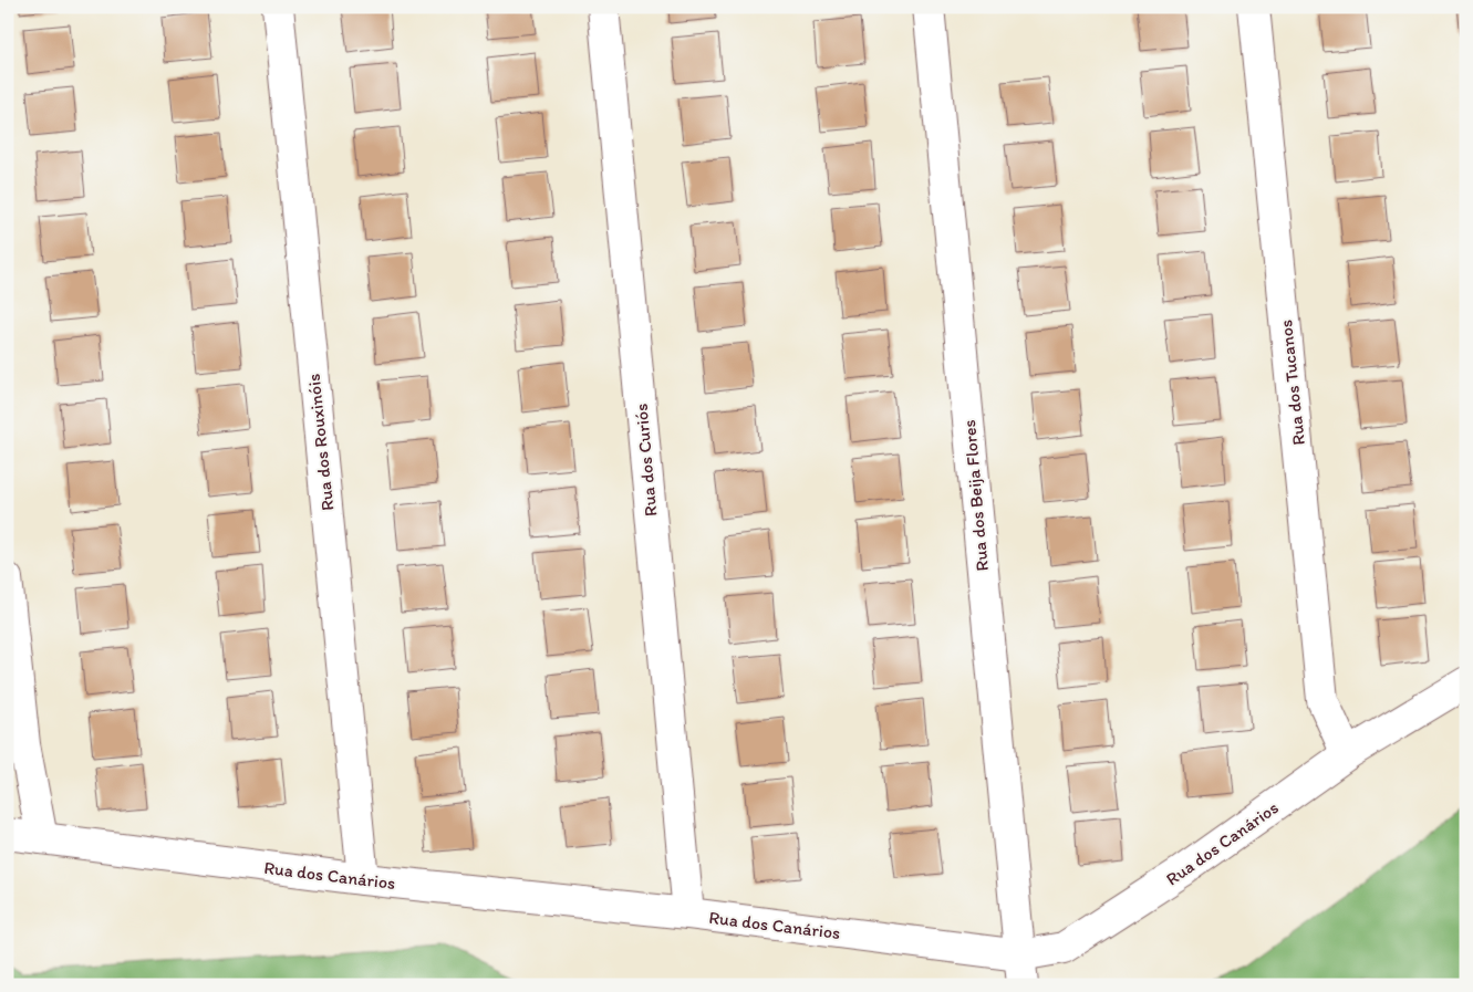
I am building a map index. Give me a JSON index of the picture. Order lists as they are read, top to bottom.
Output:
{
  "streets": {
    "street": [
      "Rua dos Tucanos",
      "Rua dos Rouxinóis",
      "Rua dos Curiós",
      "Rua dos Beija Flores",
      "Rua dos Canários"
    ]
  },
  "crossings": [
    ["Rua dos Tucanos", "Rua dos Canários"],
    ["Rua dos Rouxinóis", "Rua dos Canários"],
    ["Rua dos Curiós", "Rua dos Canários"],
    ["Rua dos Beija Flores", "Rua dos Canários"]
  ]
}
